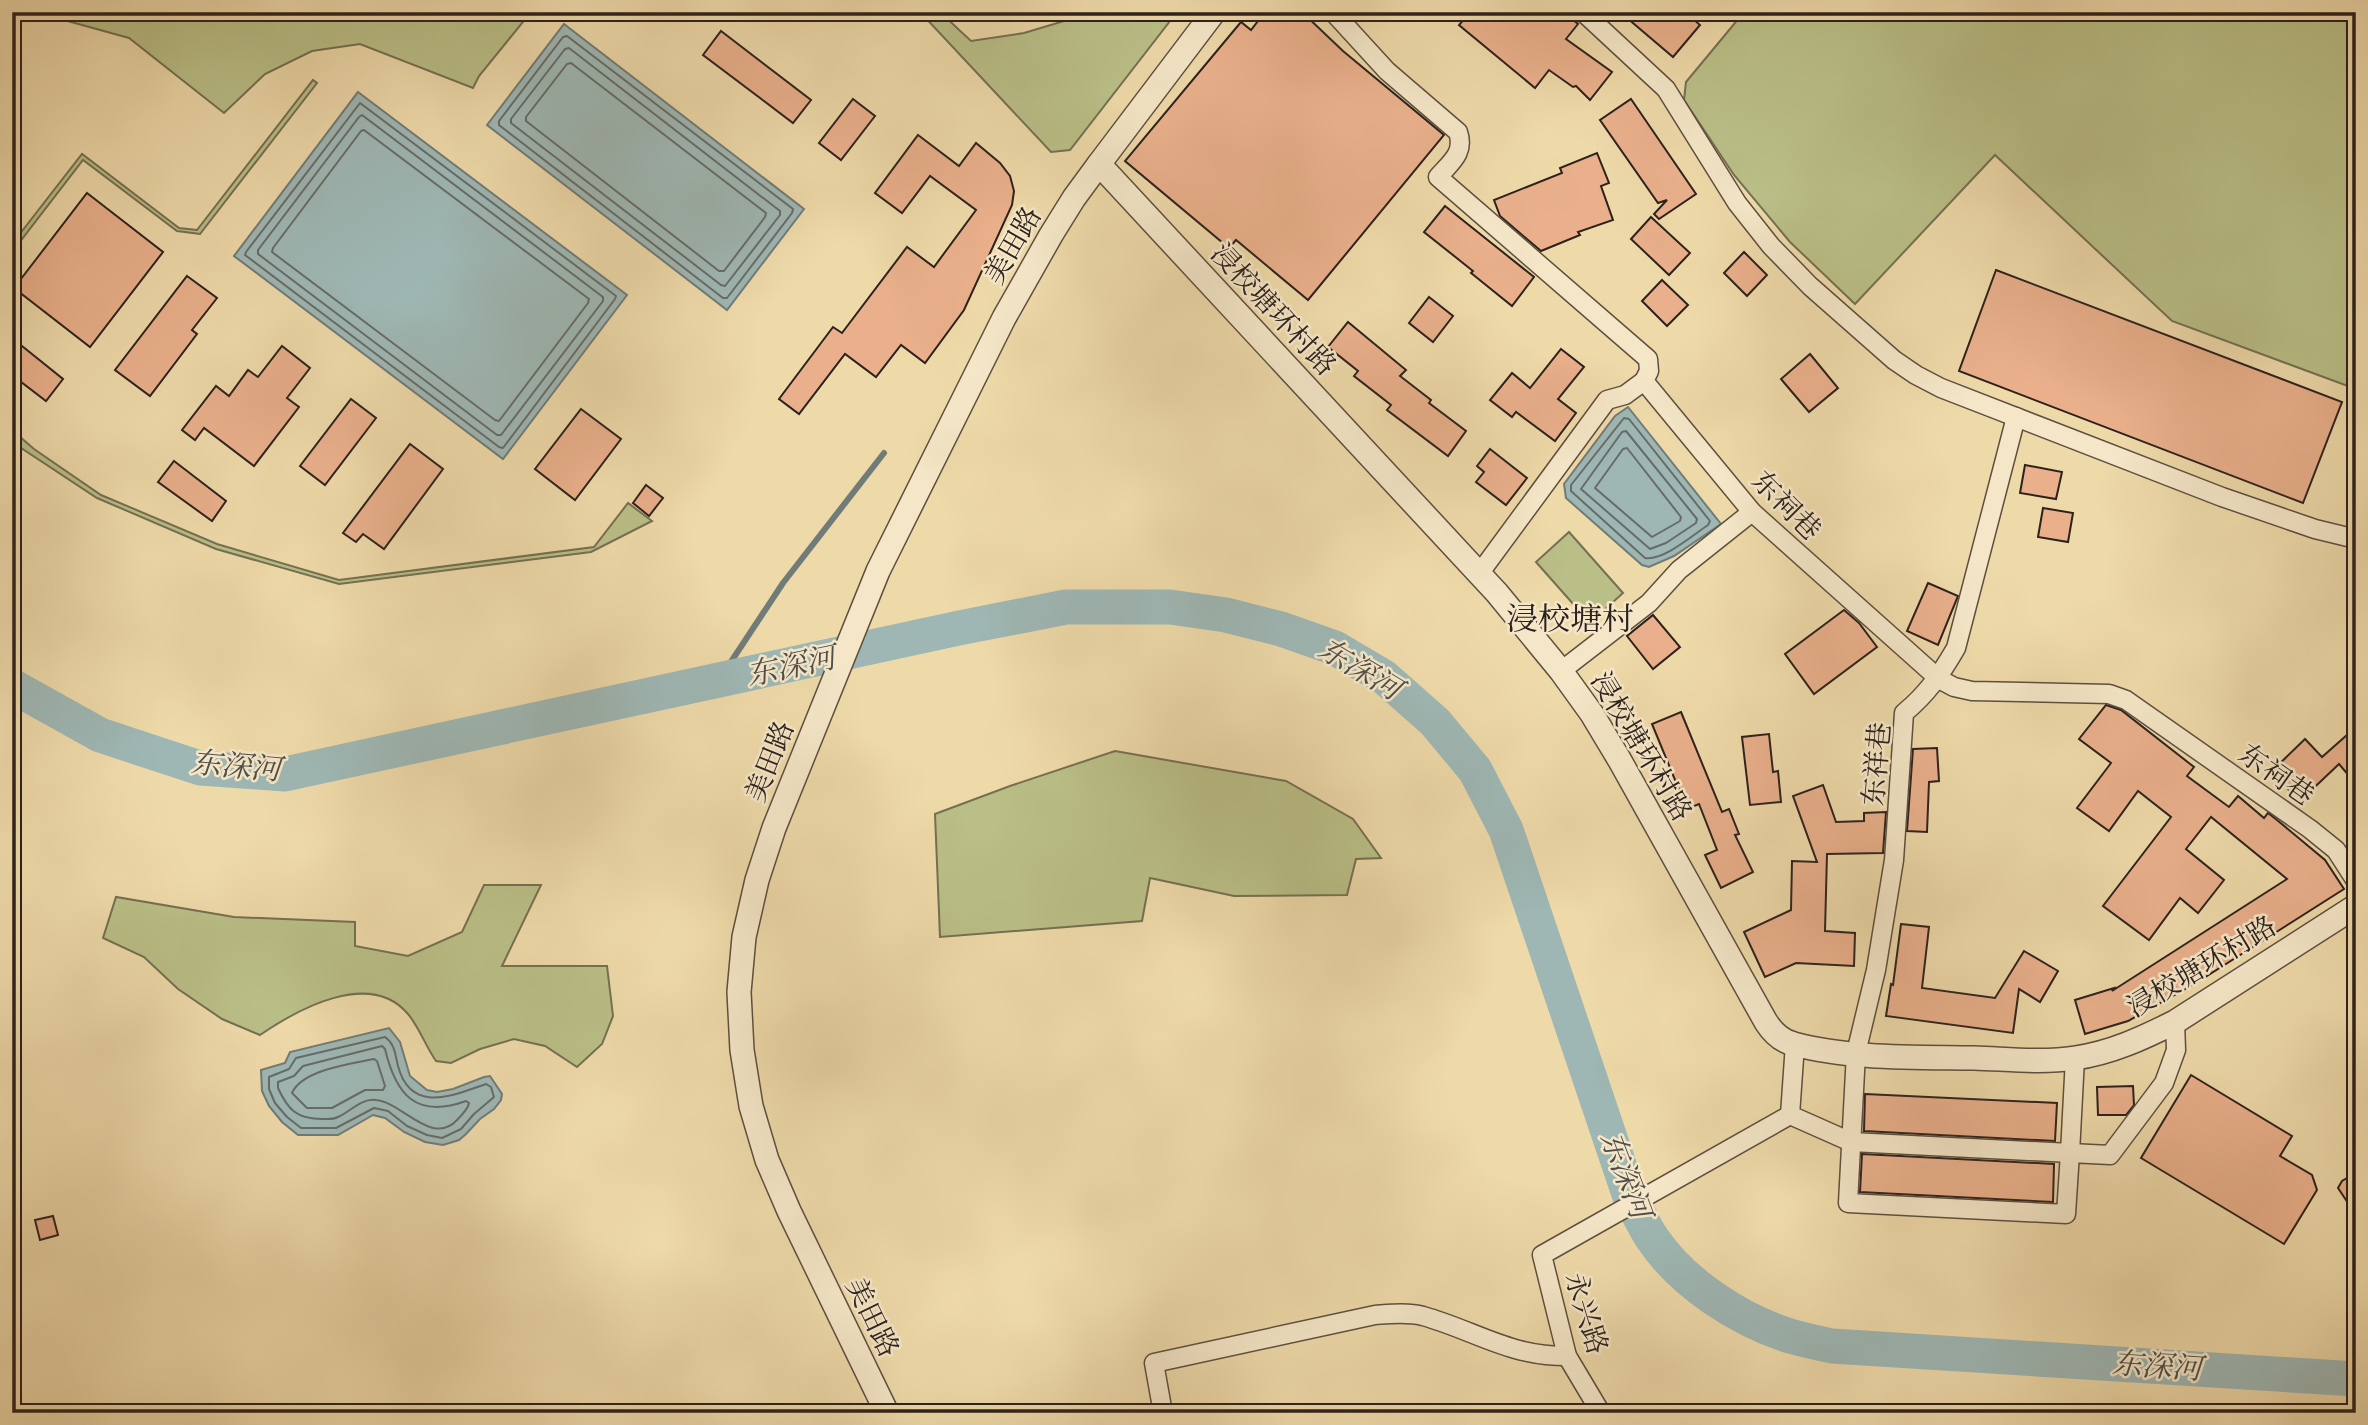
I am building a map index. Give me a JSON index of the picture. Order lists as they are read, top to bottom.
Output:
{
  "streets": {
    "street": [
      "美田路",
      "浸校塘环村路",
      "东祠巷",
      "东祥巷",
      "永兴路"
    ]
  },
  "crossings": [
    ["美田路", "浸校塘环村路"],
    ["浸校塘环村路", "东祥巷"],
    ["东祠巷", "东祥巷"]
  ],
  "districts": ["浸校塘村"],
  "water": ["东深河"]
}
